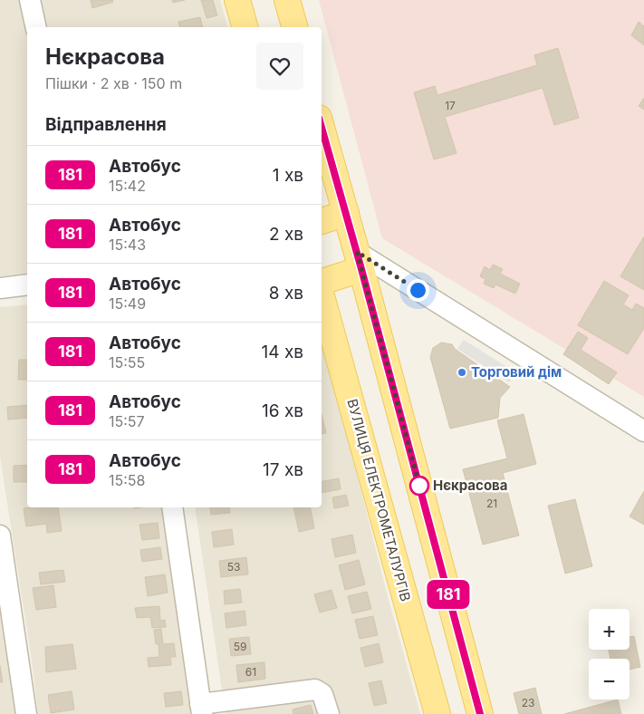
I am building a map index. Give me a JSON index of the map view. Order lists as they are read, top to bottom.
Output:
{
  "streets": {
    "main road": ["ВУЛИЦЯ ЕЛЕКТРОМЕТАЛУРГІВ"]
  },
  "places": ["Торговий дім", "Нєкрасова"],
  "lines": ["bus line 181"],
  "house_numbers": [
    "17",
    "21",
    "53",
    "59",
    "61",
    "23"
  ],
  "page": {
    "on_map": "181",
    "heading": [
      ["Нєкрасова", "Пішки · 2 хв · 150 m"],
      "Відправлення"
    ],
    "list": [
      {
        "mark": "181",
        "name": "Автобус",
        "note": "15:42",
        "value": "1 хв"
      },
      {
        "mark": "181",
        "name": "Автобус",
        "note": "15:43",
        "value": "2 хв"
      },
      {
        "mark": "181",
        "name": "Автобус",
        "note": "15:49",
        "value": "8 хв"
      },
      {
        "mark": "181",
        "name": "Автобус",
        "note": "15:55",
        "value": "14 хв"
      },
      {
        "mark": "181",
        "name": "Автобус",
        "note": "15:57",
        "value": "16 хв"
      },
      {
        "mark": "181",
        "name": "Автобус",
        "note": "15:58",
        "value": "17 хв"
      }
    ],
    "map_buttons": ["+", "−"]
  }
}
